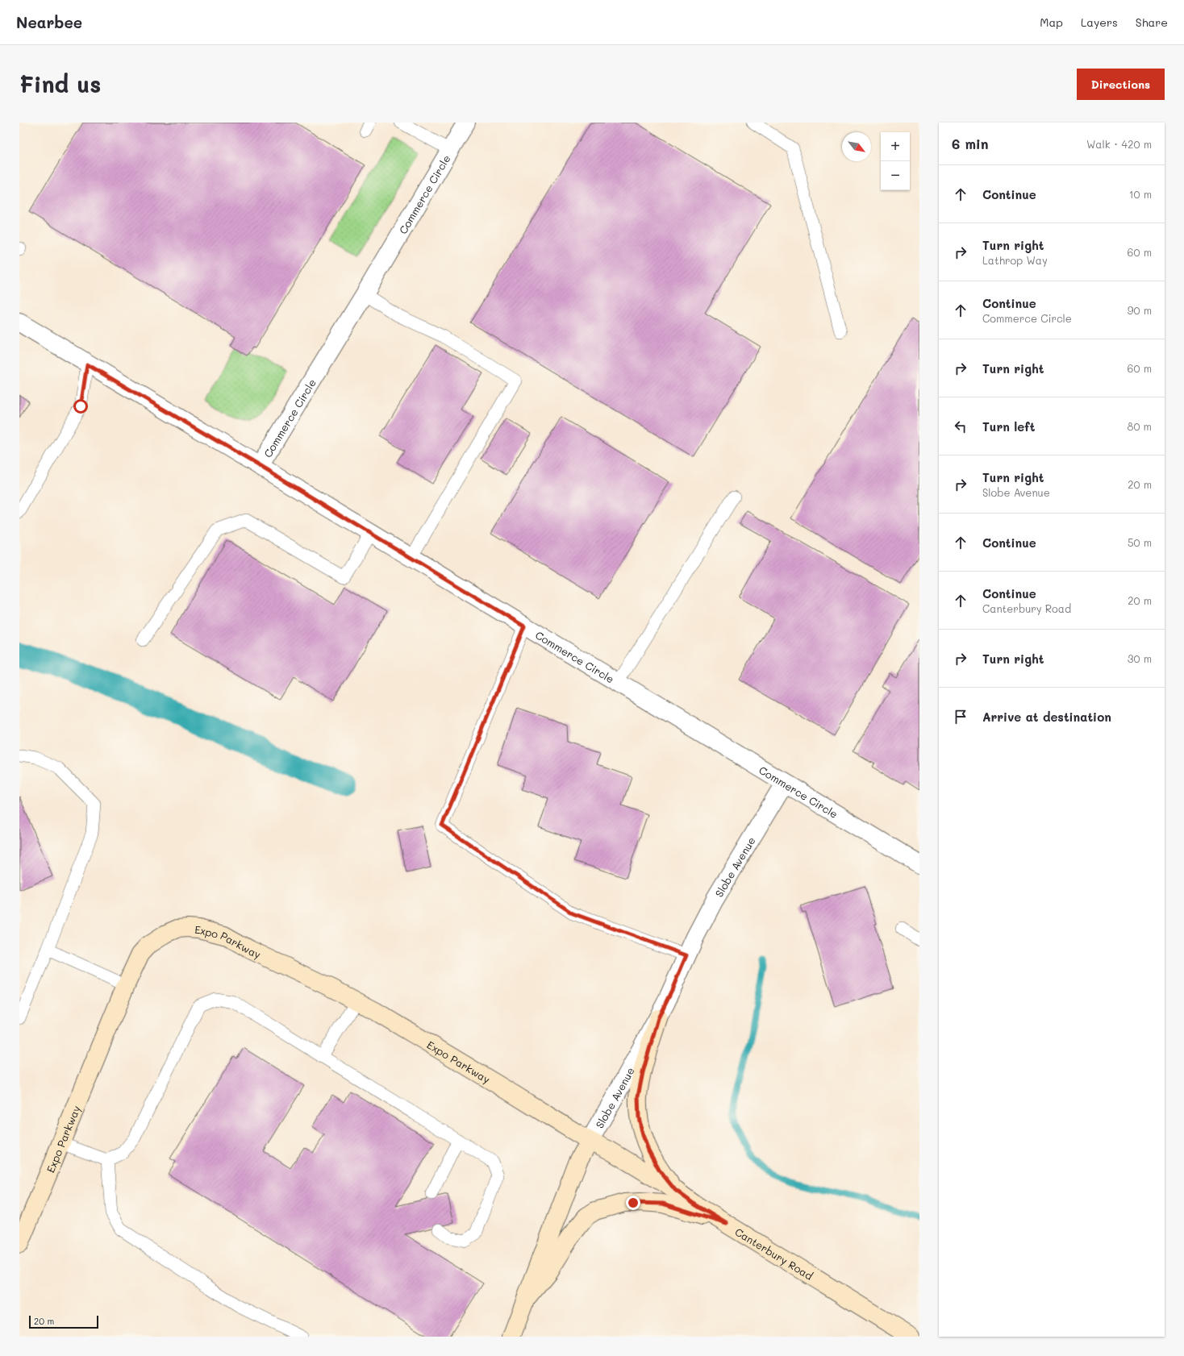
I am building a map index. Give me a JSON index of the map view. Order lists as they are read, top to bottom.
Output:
{
  "streets": {
    "street": [
      "Commerce Circle",
      "Slobe Avenue",
      "Expo Parkway",
      "Canterbury Road"
    ]
  },
  "crossings": [
    ["Commerce Circle", "Slobe Avenue"],
    ["Slobe Avenue", "Expo Parkway"],
    ["Slobe Avenue", "Canterbury Road"],
    ["Expo Parkway", "Canterbury Road"]
  ],
  "scale_bar": "20 m",
  "north": "bottom right",
  "page": {
    "header": "Nearbee",
    "nav": ["Map", "Layers", "Share"],
    "buttons": "Directions",
    "title": "Find us",
    "heading": ["6 min", "Walk · 420 m"],
    "map_buttons": ["+", "−"],
    "list": [
      ["Continue", "10 m"],
      ["Turn right", "Lathrop Way", "60 m"],
      ["Continue", "Commerce Circle", "90 m"],
      ["Turn right", "60 m"],
      ["Turn left", "80 m"],
      ["Turn right", "Slobe Avenue", "20 m"],
      ["Continue", "50 m"],
      ["Continue", "Canterbury Road", "20 m"],
      ["Turn right", "30 m"],
      "Arrive at destination"
    ],
    "scale": "20 m"
  }
}
